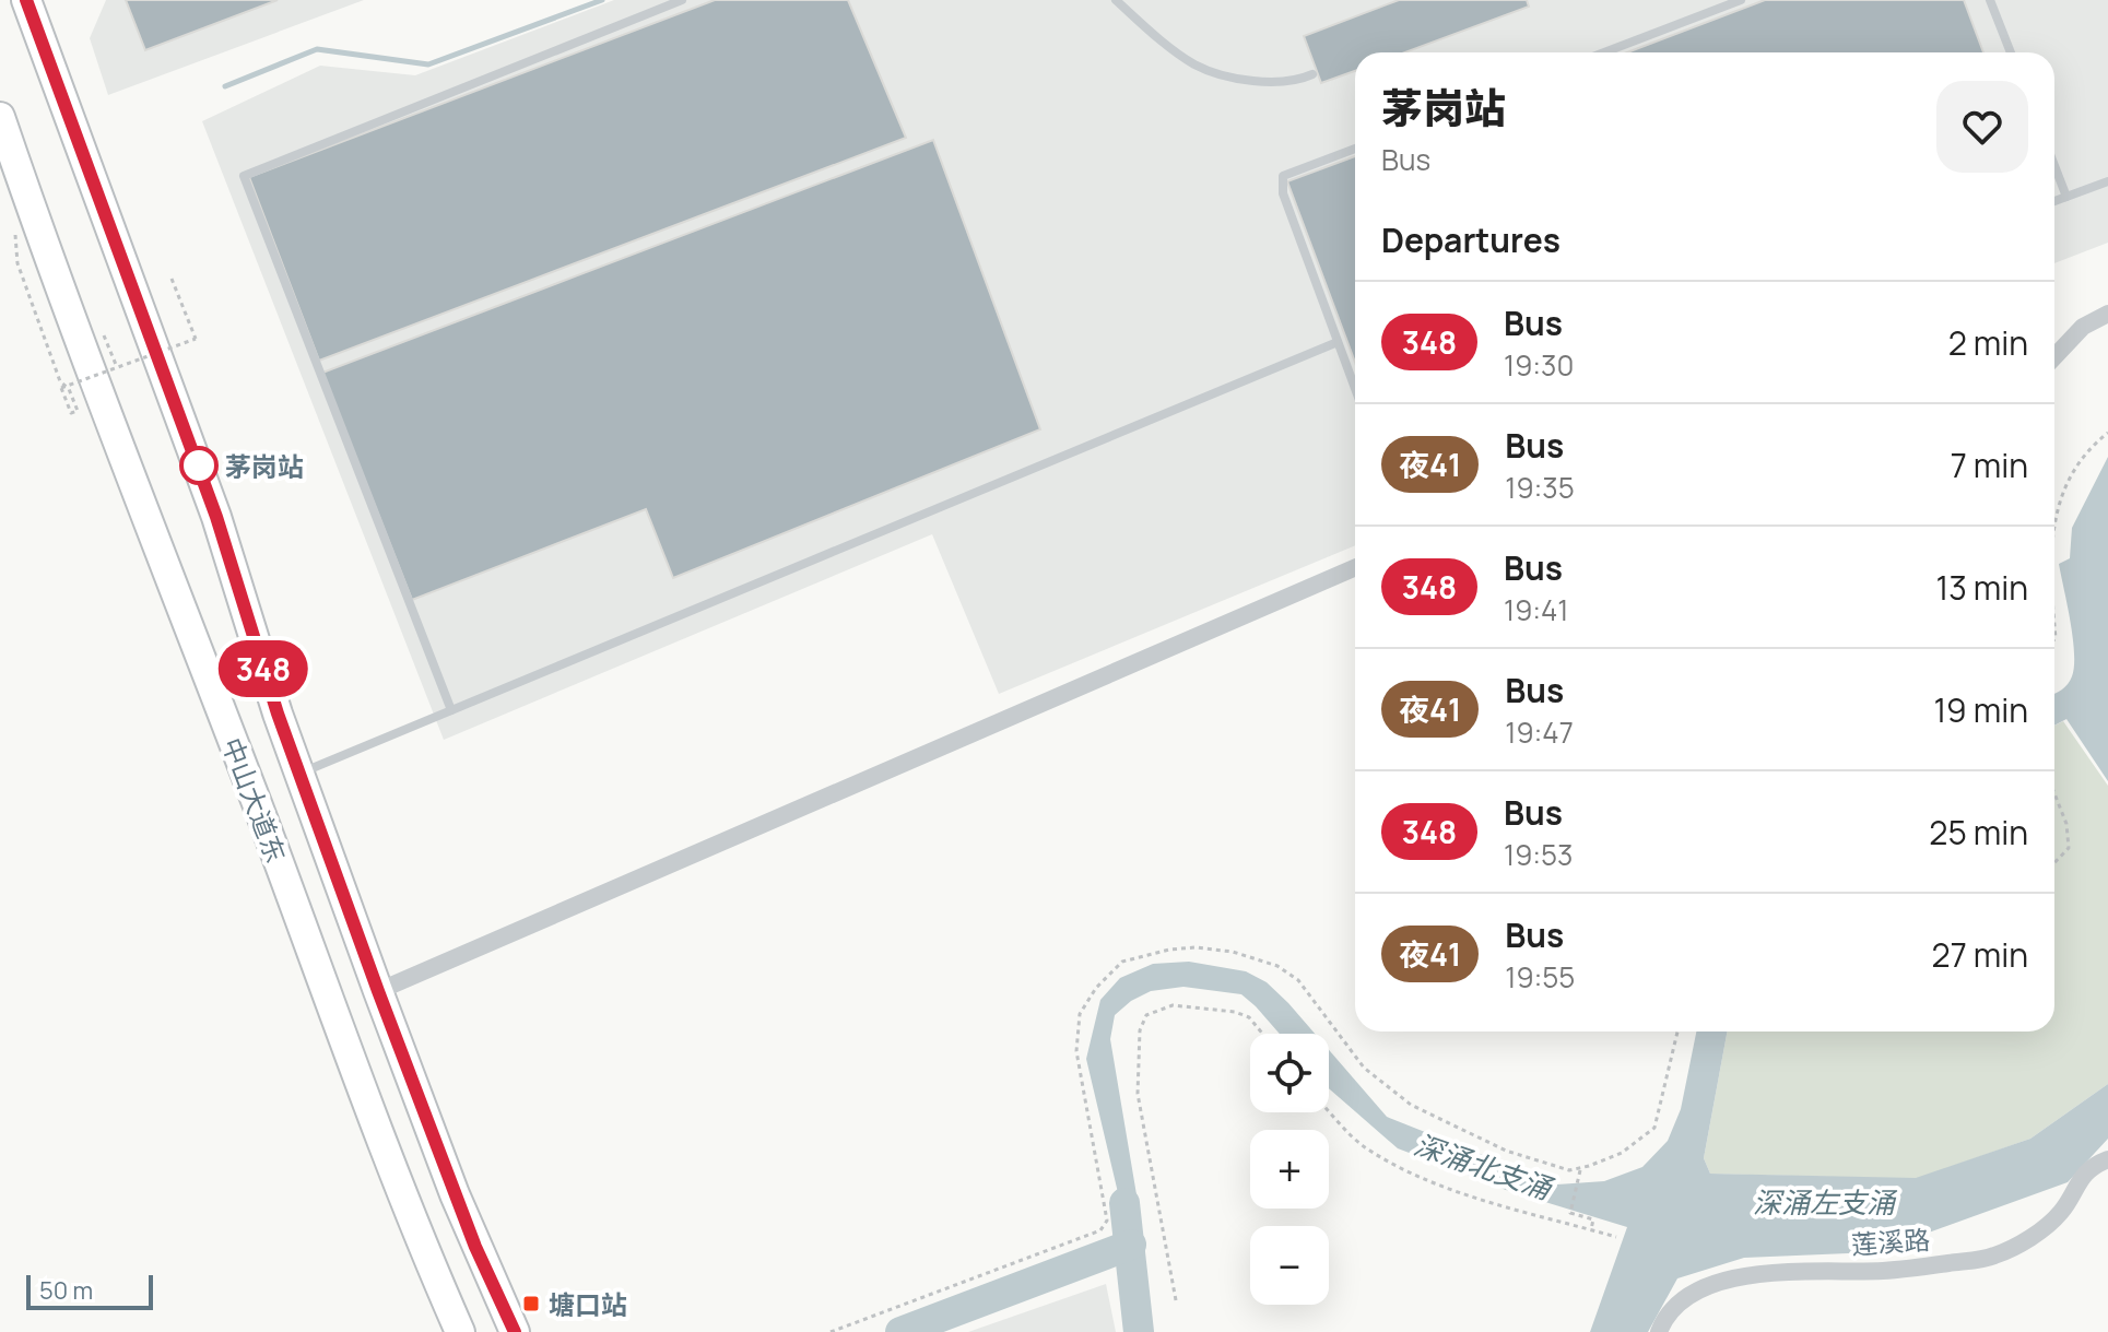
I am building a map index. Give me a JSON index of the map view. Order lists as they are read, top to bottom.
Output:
{
  "streets": {
    "highway": ["中山大道东"],
    "street": ["莲溪路"]
  },
  "water": ["深涌北支涌", "深涌左支涌"],
  "places": {
    "other": ["茅岗站"],
    "transit": ["塘口站"]
  },
  "lines": ["bus line 348"],
  "scale_bar": "50 m",
  "page": {
    "on_map": "348",
    "heading": [
      ["茅岗站", "Bus"],
      "Departures"
    ],
    "list": [
      {
        "mark": "348",
        "name": "Bus",
        "note": "19:30",
        "value": "2 min"
      },
      {
        "mark": "夜41",
        "name": "Bus",
        "note": "19:35",
        "value": "7 min"
      },
      {
        "mark": "348",
        "name": "Bus",
        "note": "19:41",
        "value": "13 min"
      },
      {
        "mark": "夜41",
        "name": "Bus",
        "note": "19:47",
        "value": "19 min"
      },
      {
        "mark": "348",
        "name": "Bus",
        "note": "19:53",
        "value": "25 min"
      },
      {
        "mark": "夜41",
        "name": "Bus",
        "note": "19:55",
        "value": "27 min"
      }
    ],
    "map_buttons": ["+", "−"],
    "scale": "50 m"
  }
}
